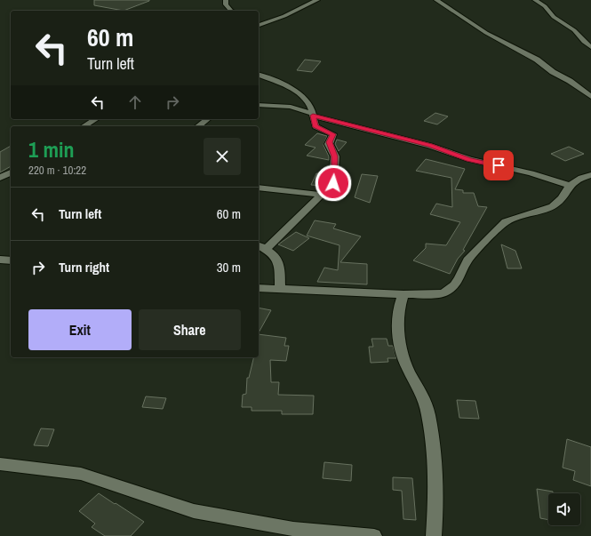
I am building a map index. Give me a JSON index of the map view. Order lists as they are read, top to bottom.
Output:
{
  "page": {
    "turn": ["60 m", "Turn left"],
    "heading": ["1 min", "220 m · 10:22"],
    "list": [
      {
        "name": "Turn left",
        "value": "60 m"
      },
      {
        "name": "Turn right",
        "value": "30 m"
      }
    ],
    "buttons": ["Exit", "Share"]
  }
}
